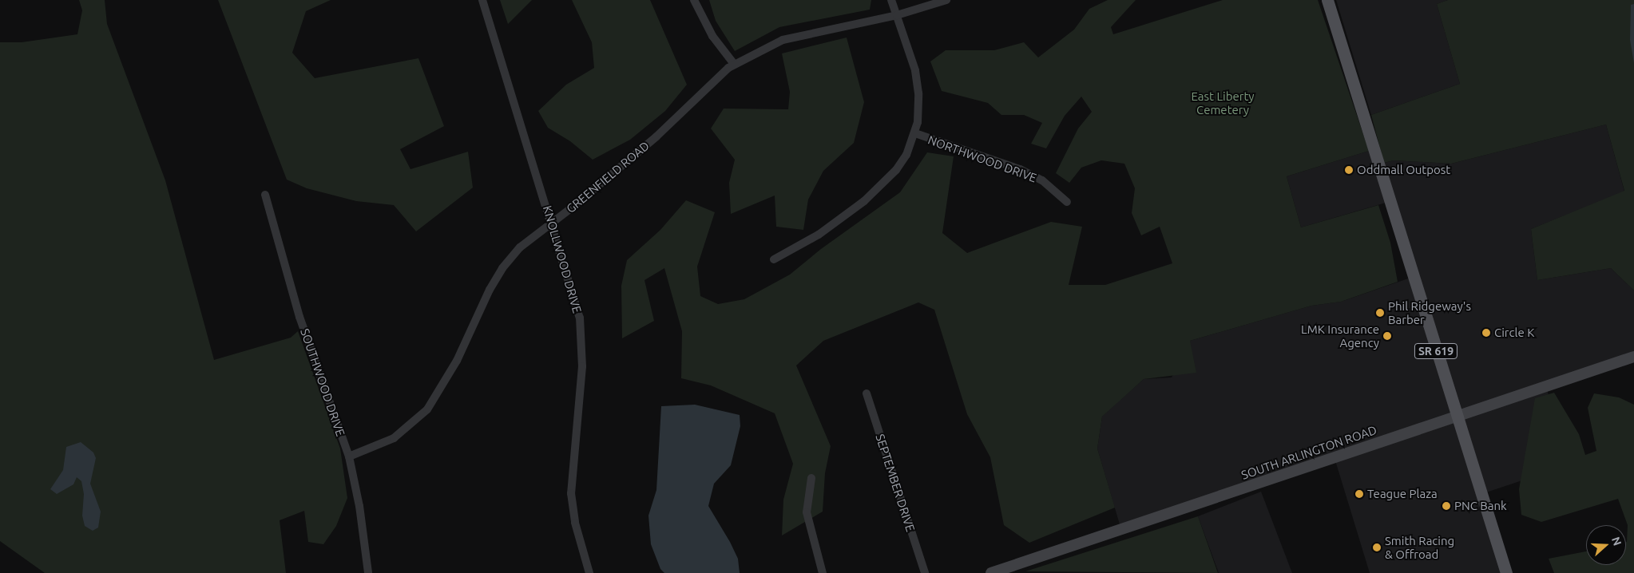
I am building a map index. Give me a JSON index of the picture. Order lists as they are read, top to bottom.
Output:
{
  "streets": {
    "main road": ["SR 619", "SOUTH ARLINGTON ROAD"],
    "street": [
      "NORTHWOOD DRIVE",
      "GREENFIELD ROAD",
      "KNOLLWOOD DRIVE",
      "SOUTHWOOD DRIVE",
      "SEPTEMBER DRIVE"
    ]
  },
  "crossings": [
    ["GREENFIELD ROAD", "KNOLLWOOD DRIVE"],
    ["GREENFIELD ROAD", "SOUTHWOOD DRIVE"],
    ["SR 619", "SOUTH ARLINGTON ROAD"]
  ],
  "parks": ["East Liberty Cemetery"],
  "places": [
    "Oddmall Outpost",
    "Phil Ridgeway's Barber",
    "Circle K",
    "LMK Insurance Agency",
    "Teague Plaza",
    "PNC Bank",
    "Smith Racing & Offroad"
  ],
  "north": "right"
}
